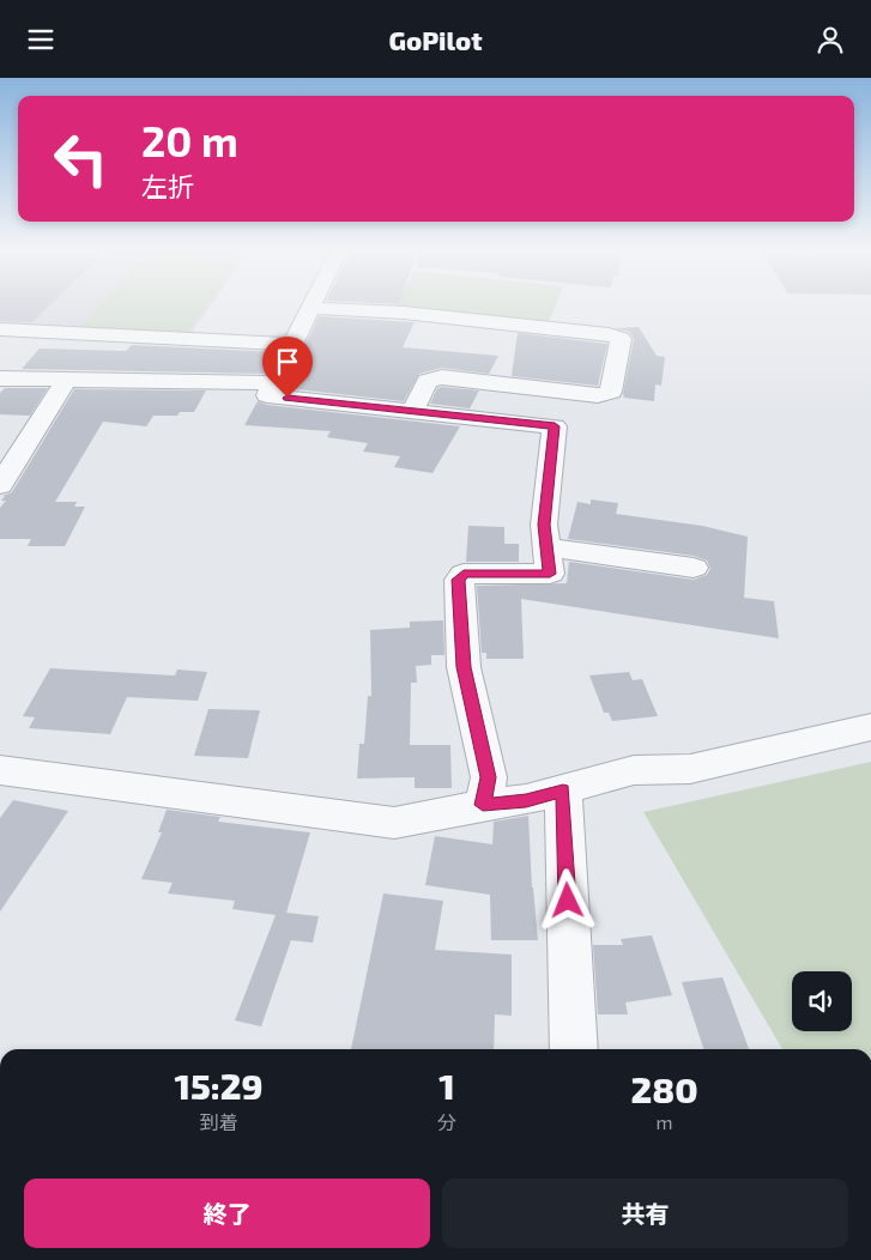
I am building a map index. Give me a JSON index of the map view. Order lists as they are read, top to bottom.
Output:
{
  "page": {
    "header": "GoPilot",
    "turn": ["20 m", "左折"],
    "eta": [
      "15:29",
      "到着",
      "1",
      "分",
      "280",
      "m"
    ],
    "buttons": ["終了", "共有"]
  }
}
